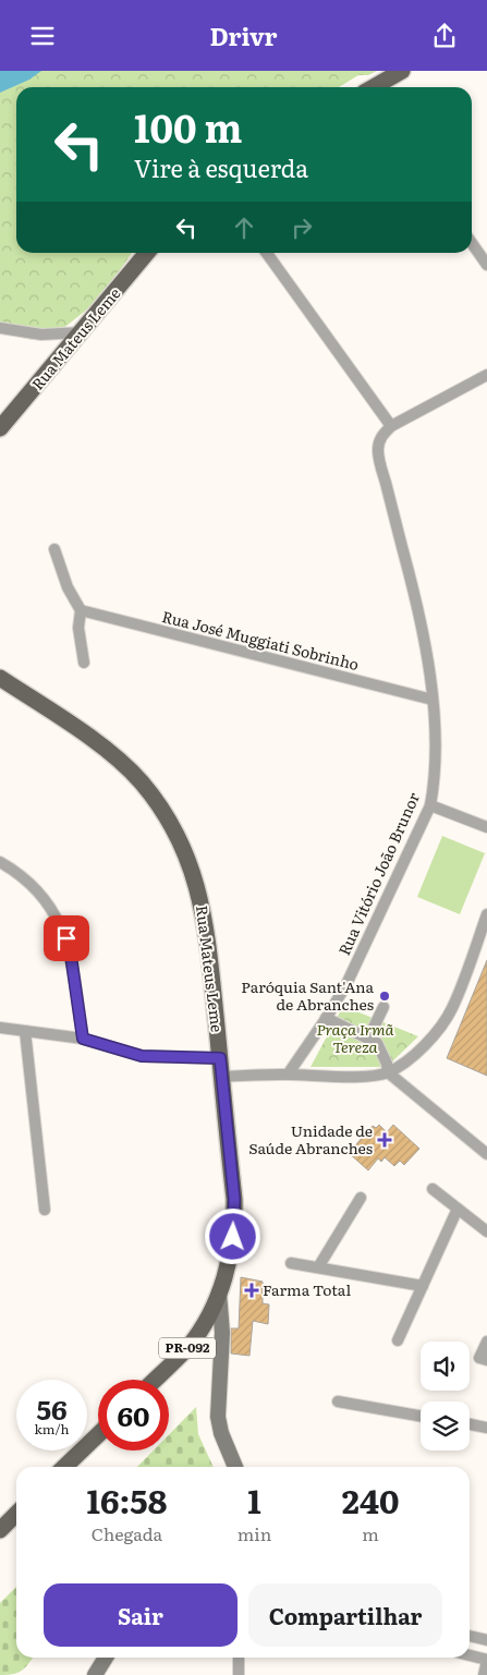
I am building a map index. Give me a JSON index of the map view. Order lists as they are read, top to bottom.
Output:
{
  "streets": {
    "main road": ["Rua Mateus Leme", "PR-092"],
    "street": ["Rua José Muggiati Sobrinho", "Rua Vitório João Brunor"]
  },
  "crossings": [
    ["Rua Mateus Leme", "PR-092"],
    ["Rua José Muggiati Sobrinho", "Rua Vitório João Brunor"]
  ],
  "parks": ["Praça Irmã Tereza"],
  "places": {
    "other": ["Paróquia Sant'Ana de Abranches"],
    "health": ["Unidade de Saúde Abranches", "Farma Total"]
  },
  "page": {
    "header": "Drivr",
    "turn": ["100 m", "Vire à esquerda"],
    "speed": "56 km/h",
    "limit": "60",
    "eta": [
      "16:58",
      "Chegada",
      "1",
      "min",
      "240",
      "m"
    ],
    "buttons": ["Sair", "Compartilhar"]
  }
}
